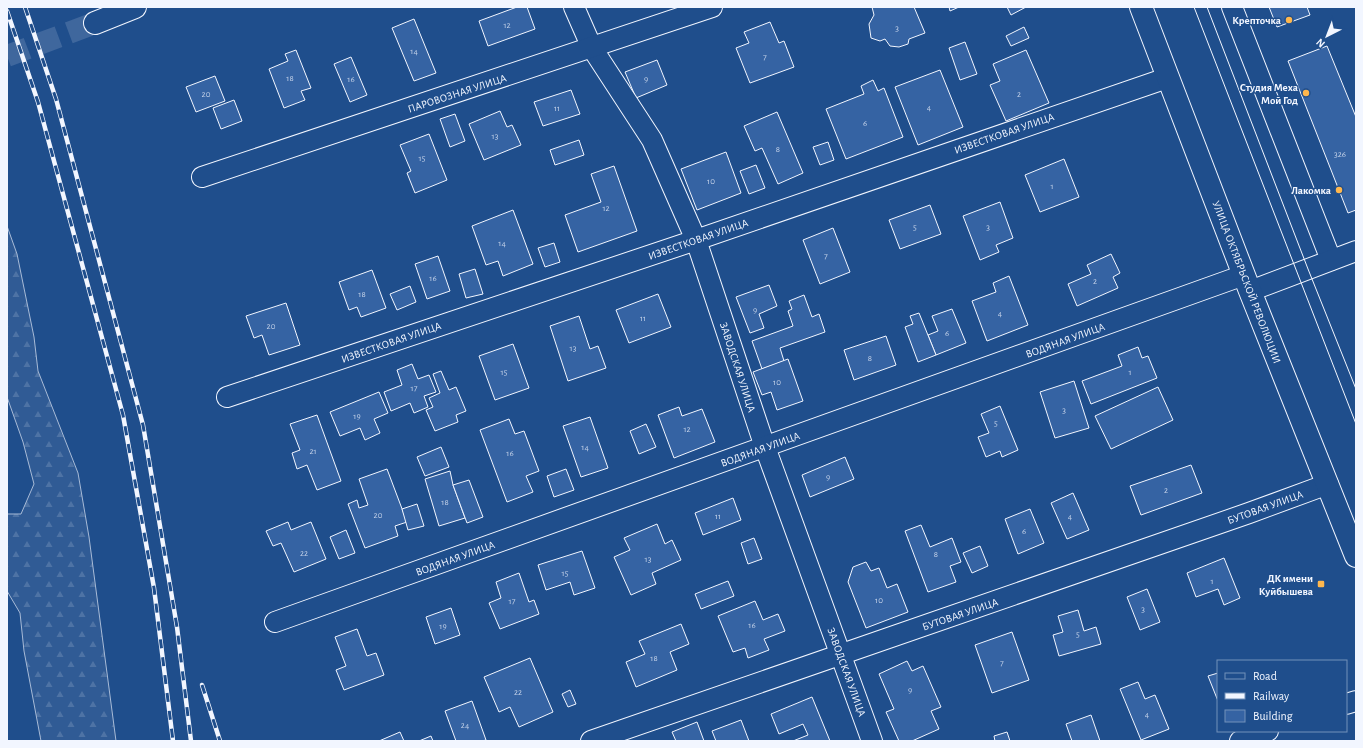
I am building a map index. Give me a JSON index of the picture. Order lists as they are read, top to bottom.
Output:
{
  "streets": {
    "main road": ["УЛИЦА ОКТЯБРЬСКОЙ РЕВОЛЮЦИИ"],
    "street": [
      "ПАРОВОЗНАЯ УЛИЦА",
      "ИЗВЕСТКОВАЯ УЛИЦА",
      "ВОДЯНАЯ УЛИЦА",
      "ЗАВОДСКАЯ УЛИЦА",
      "БУТОВАЯ УЛИЦА"
    ]
  },
  "crossings": [
    ["ПАРОВОЗНАЯ УЛИЦА", "ЗАВОДСКАЯ УЛИЦА"],
    ["ИЗВЕСТКОВАЯ УЛИЦА", "УЛИЦА ОКТЯБРЬСКОЙ РЕВОЛЮЦИИ"],
    ["ИЗВЕСТКОВАЯ УЛИЦА", "ЗАВОДСКАЯ УЛИЦА"],
    ["УЛИЦА ОКТЯБРЬСКОЙ РЕВОЛЮЦИИ", "ВОДЯНАЯ УЛИЦА"],
    ["УЛИЦА ОКТЯБРЬСКОЙ РЕВОЛЮЦИИ", "БУТОВАЯ УЛИЦА"],
    ["ВОДЯНАЯ УЛИЦА", "ЗАВОДСКАЯ УЛИЦА"],
    ["ЗАВОДСКАЯ УЛИЦА", "БУТОВАЯ УЛИЦА"]
  ],
  "places": {
    "other": ["Крепточка", "Студия Меха Мой Год", "Лакомка"],
    "transit": ["ДК имени Куйбышева"]
  },
  "house_numbers": [
    "12",
    "3",
    "14",
    "7",
    "18",
    "16",
    "9",
    "20",
    "2",
    "4",
    "11",
    "6",
    "13",
    "8",
    "326",
    "15",
    "10",
    "1",
    "12",
    "5",
    "3",
    "14",
    "7",
    "16",
    "2",
    "18",
    "9",
    "4",
    "11",
    "20",
    "6",
    "13",
    "8",
    "15",
    "1",
    "10",
    "17",
    "3",
    "19",
    "5",
    "12",
    "14",
    "21",
    "16",
    "9",
    "2",
    "18",
    "20",
    "11",
    "4",
    "6",
    "22",
    "8",
    "13",
    "15",
    "1",
    "10",
    "17",
    "3",
    "16",
    "19",
    "5",
    "18",
    "7",
    "9",
    "22",
    "4",
    "24"
  ],
  "legend": ["Road", "Railway", "Building"],
  "north": "bottom left"
}
